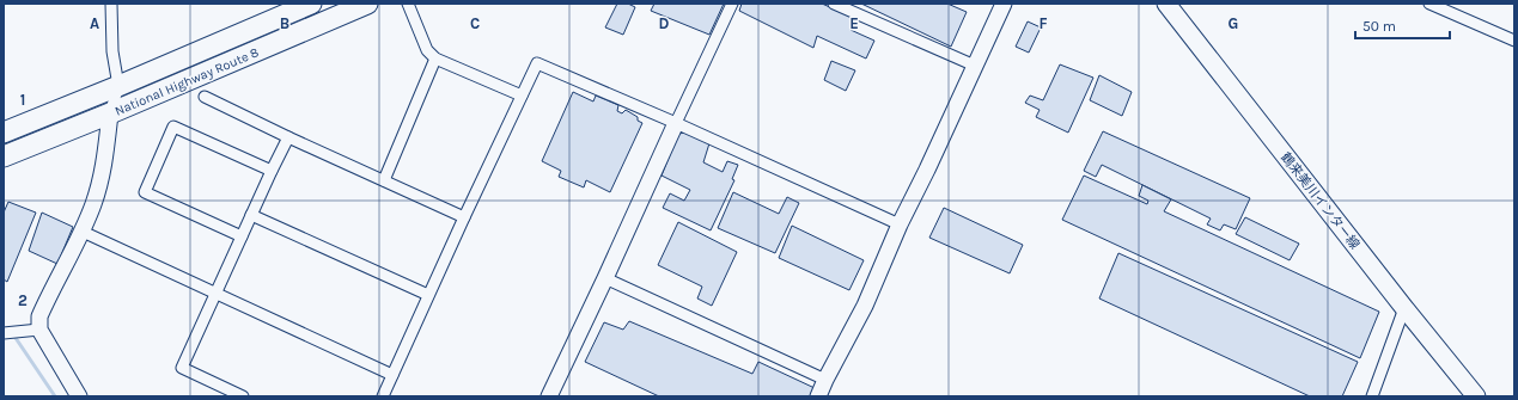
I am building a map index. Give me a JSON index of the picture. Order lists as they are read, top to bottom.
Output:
{
  "streets": {
    "highway": ["National Highway Route 8"],
    "main road": ["鶴来美川インター線"]
  },
  "scale_bar": "50 m",
  "grid": {
    "columns": [
      "A",
      "B",
      "C",
      "D",
      "E",
      "F",
      "G"
    ],
    "rows": ["1", "2"]
  }
}
